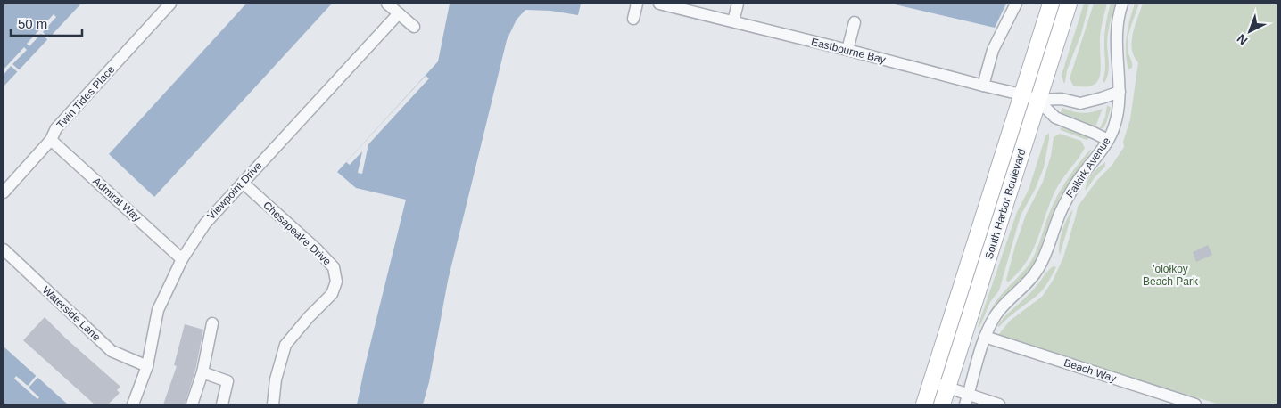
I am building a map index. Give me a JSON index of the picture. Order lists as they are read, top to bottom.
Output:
{
  "streets": {
    "main road": ["South Harbor Boulevard"],
    "street": [
      "Eastbourne Bay",
      "Twin Tides Place",
      "Falkirk Avenue",
      "Viewpoint Drive",
      "Admiral Way",
      "Chesapeake Drive",
      "Waterside Lane",
      "Beach Way"
    ]
  },
  "crossings": [
    ["Eastbourne Bay", "Falkirk Avenue"],
    ["Eastbourne Bay", "South Harbor Boulevard"],
    ["Twin Tides Place", "Admiral Way"],
    ["Falkirk Avenue", "Beach Way"],
    ["Viewpoint Drive", "Admiral Way"],
    ["Viewpoint Drive", "Chesapeake Drive"],
    ["Viewpoint Drive", "Waterside Lane"]
  ],
  "parks": ["'olołkoy Beach Park"],
  "scale_bar": "50 m",
  "north": "bottom left"
}
